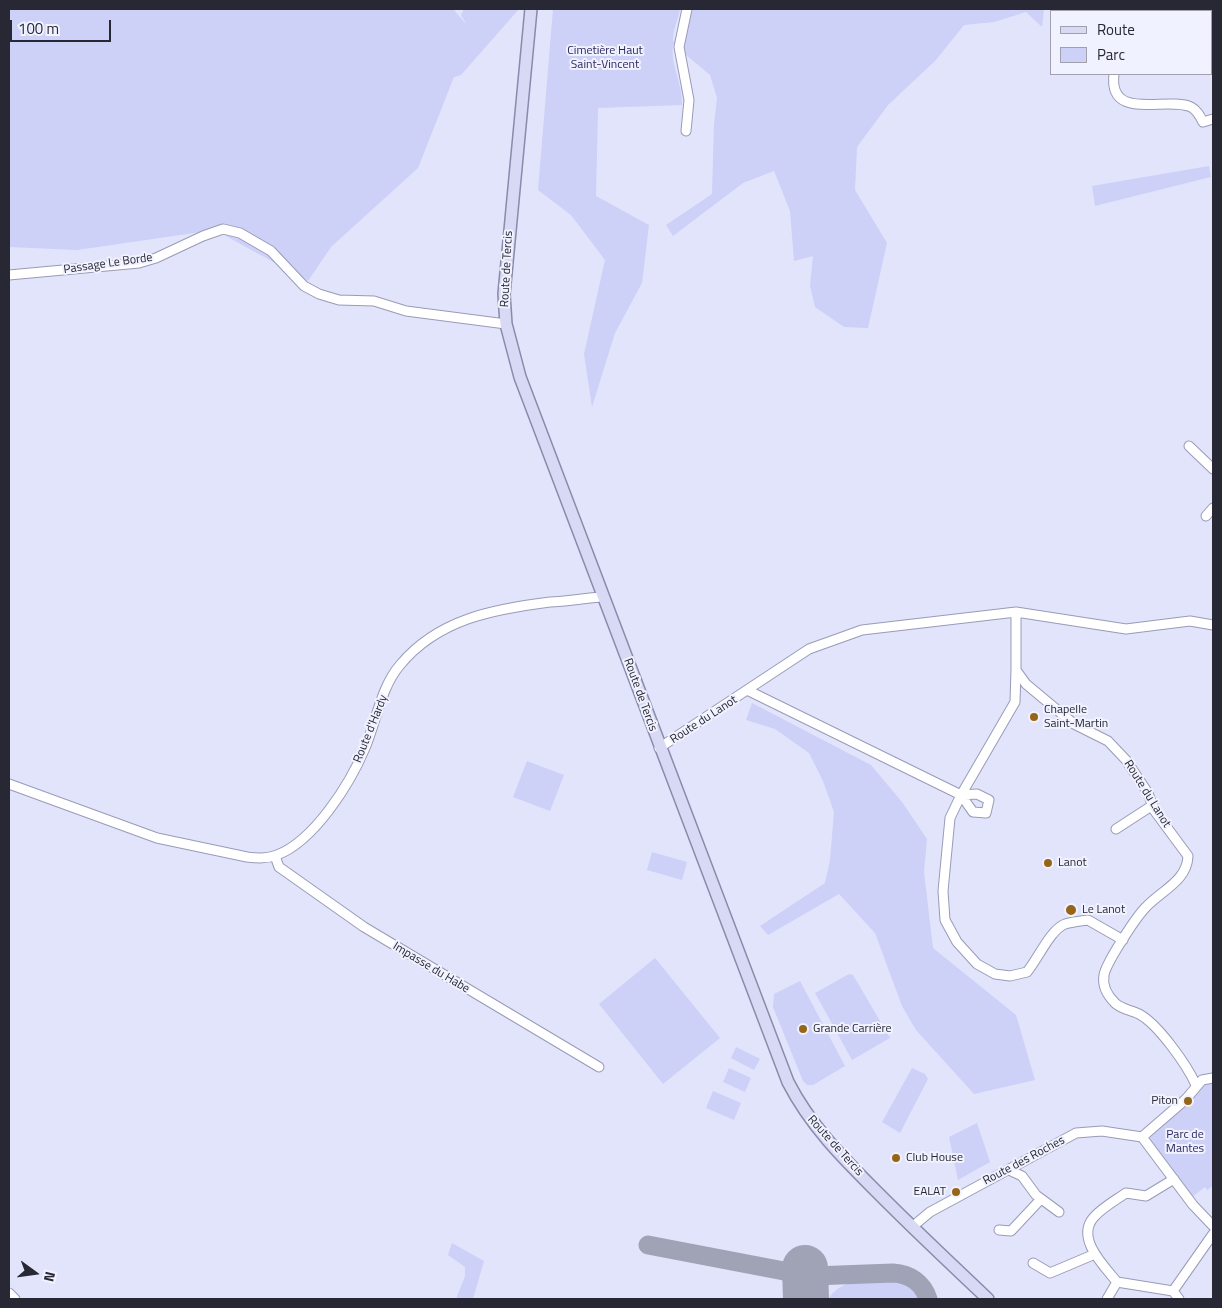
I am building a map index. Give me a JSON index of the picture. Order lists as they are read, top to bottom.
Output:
{
  "streets": {
    "main road": ["Route de Tercis"],
    "street": [
      "Passage Le Borde",
      "Route du Lanot",
      "Route d'Hardy",
      "Impasse du Habe",
      "Route des Roches"
    ]
  },
  "crossings": [
    ["Passage Le Borde", "Route de Tercis"],
    ["Route de Tercis", "Route du Lanot"],
    ["Route de Tercis", "Route d'Hardy"],
    ["Route de Tercis", "Route des Roches"],
    ["Route d'Hardy", "Impasse du Habe"]
  ],
  "parks": ["Cimetière Haut Saint-Vincent", "Parc de Mantes"],
  "places": [
    "Chapelle Saint-Martin",
    "Lanot",
    "Le Lanot",
    "Grande Carrière",
    "Piton",
    "Club House",
    "EALAT"
  ],
  "legend": ["Route", "Parc"],
  "scale_bar": "100 m",
  "north": "right"
}
